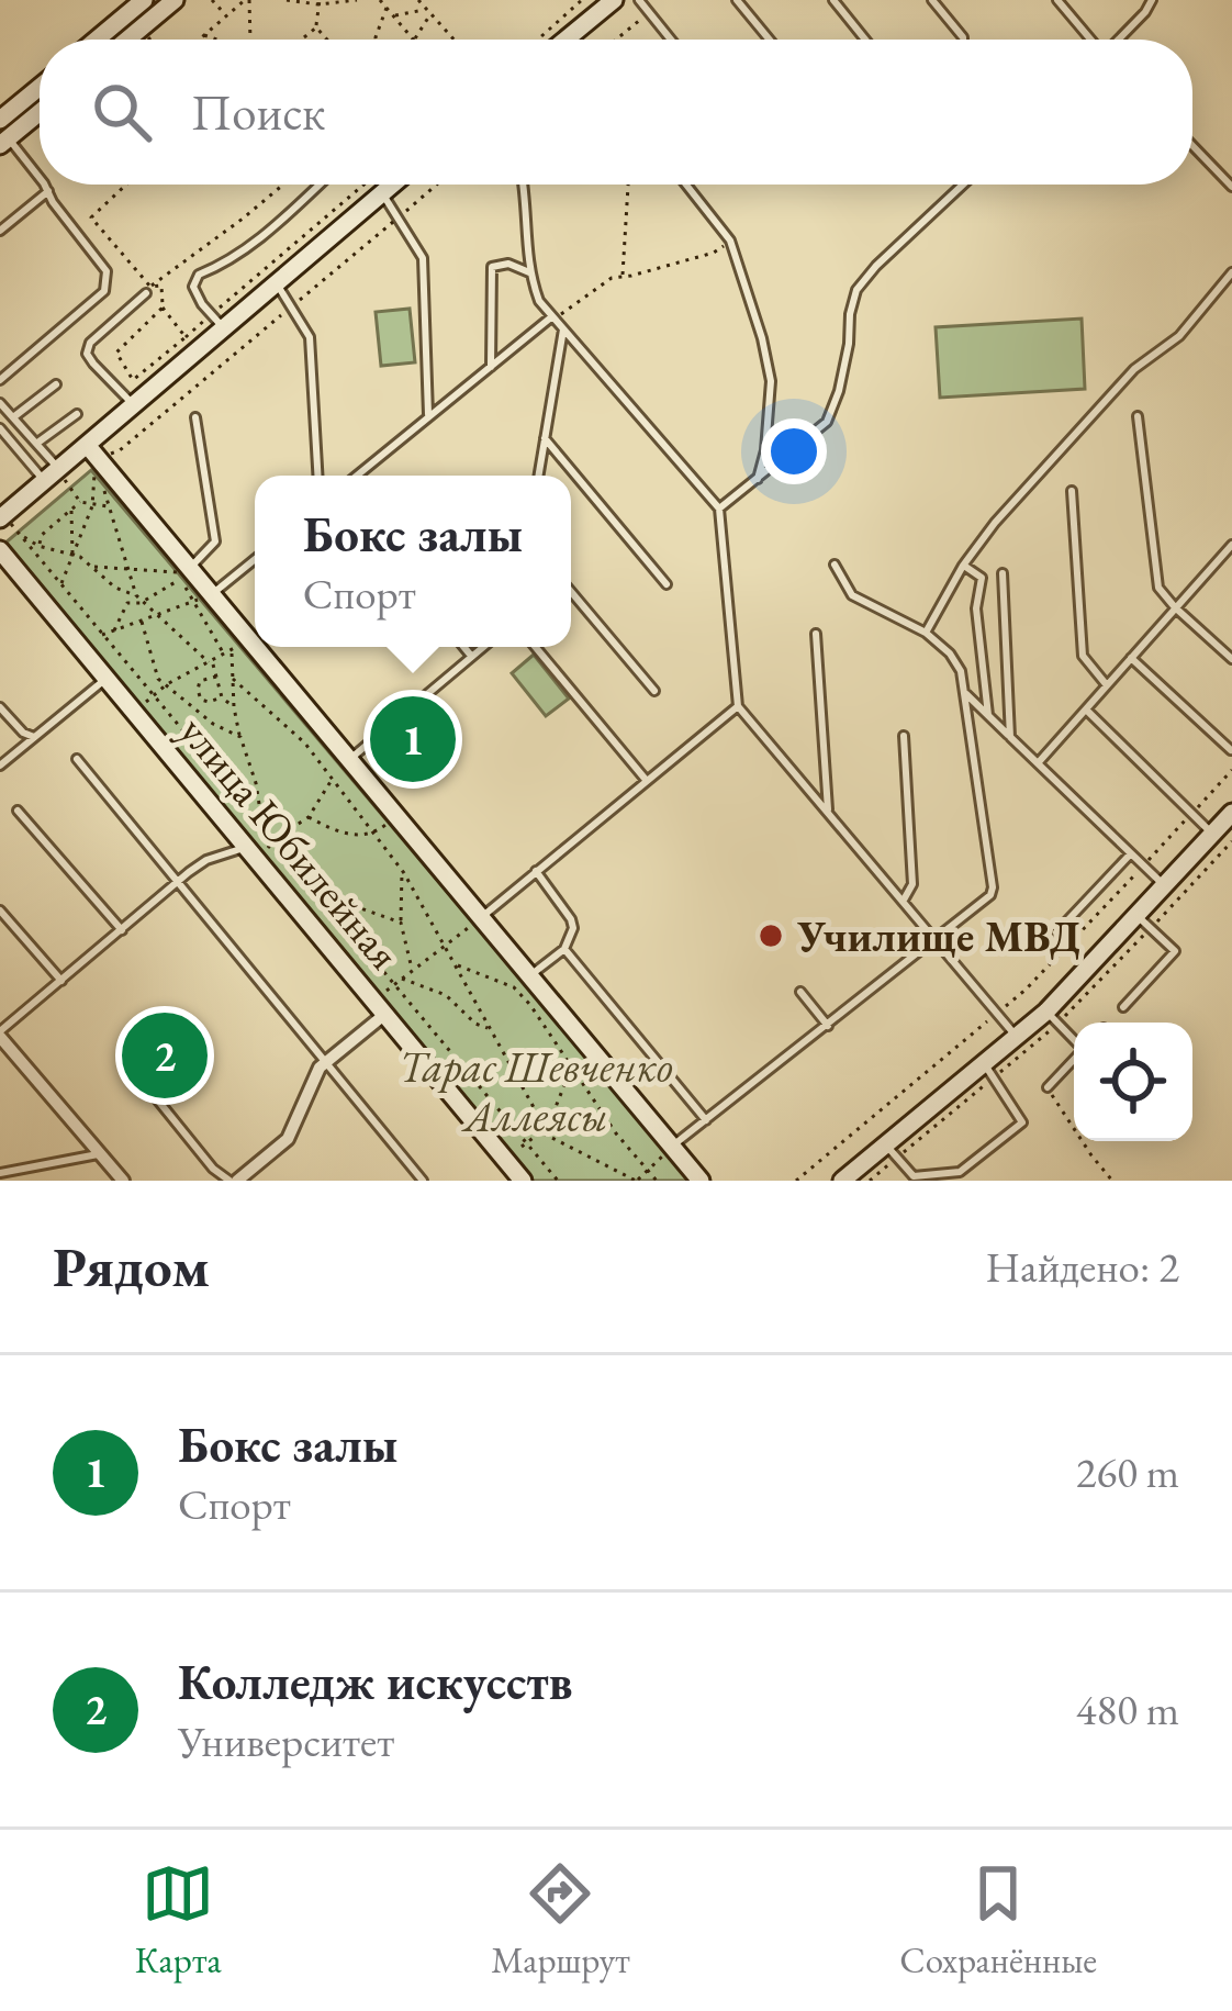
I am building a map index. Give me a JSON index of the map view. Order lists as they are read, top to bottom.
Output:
{
  "streets": {
    "street": ["улица Юбилейная"]
  },
  "parks": ["Тарас Шевченко Аллеясы"],
  "places": ["Училище МВД"],
  "page": {
    "search": "Поиск",
    "popup": ["Бокс залы", "Спорт"],
    "pins": ["1", "2"],
    "heading": ["Рядом", "Найдено: 2"],
    "list": [
      {
        "mark": "1",
        "name": "Бокс залы",
        "note": "Спорт",
        "value": "260 m"
      },
      {
        "mark": "2",
        "name": "Колледж искусств",
        "note": "Университет",
        "value": "480 m"
      }
    ],
    "nav": ["Карта", "Маршрут", "Сохранённые"]
  }
}
